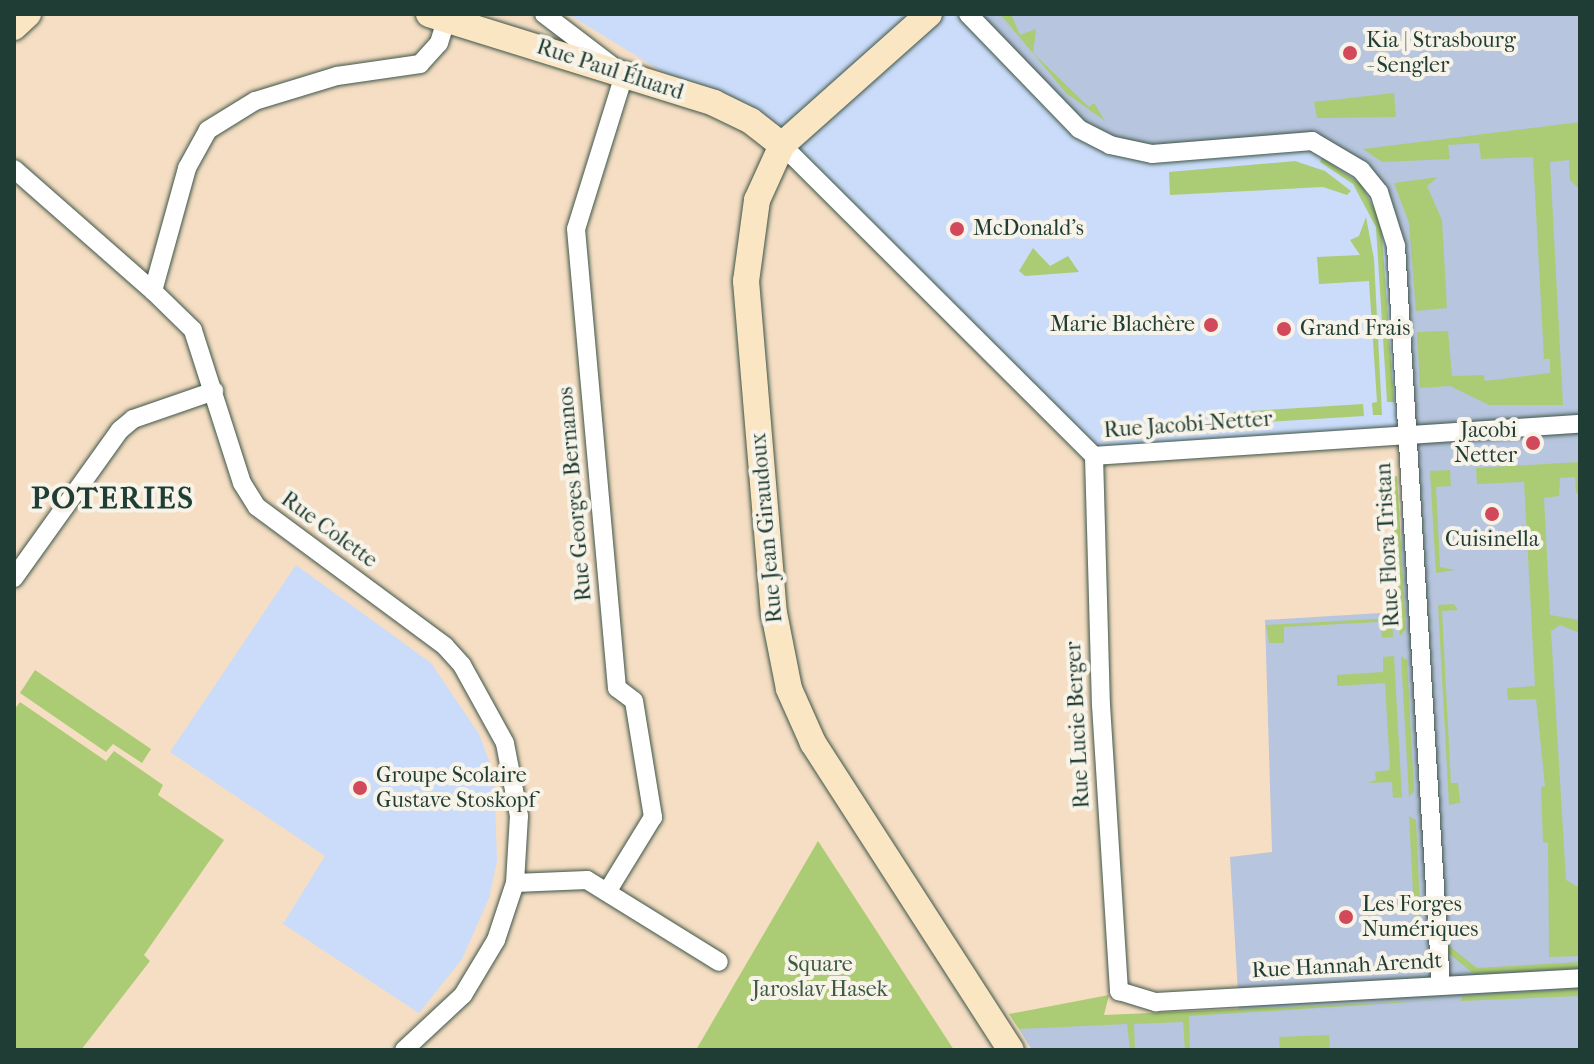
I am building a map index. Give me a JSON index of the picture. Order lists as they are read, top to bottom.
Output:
{
  "streets": {
    "street": [
      "Rue Paul Éluard",
      "Rue Jacobi-Netter",
      "Rue Georges Bernanos",
      "Rue Jean Giraudoux",
      "Rue Colette",
      "Rue Flora Tristan",
      "Rue Lucie Berger",
      "Rue Hannah Arendt"
    ]
  },
  "crossings": [
    ["Rue Paul Éluard", "Rue Jacobi-Netter"],
    ["Rue Paul Éluard", "Rue Georges Bernanos"],
    ["Rue Paul Éluard", "Rue Jean Giraudoux"],
    ["Rue Jacobi-Netter", "Rue Jean Giraudoux"],
    ["Rue Jacobi-Netter", "Rue Flora Tristan"],
    ["Rue Jacobi-Netter", "Rue Lucie Berger"],
    ["Rue Flora Tristan", "Rue Hannah Arendt"],
    ["Rue Lucie Berger", "Rue Hannah Arendt"]
  ],
  "districts": ["POTERIES"],
  "parks": ["Square Jaroslav Hasek"],
  "places": [
    "Kia | Strasbourg - Sengler",
    "McDonald's",
    "Marie Blachère",
    "Grand Frais",
    "Jacobi Netter",
    "Cuisinella",
    "Groupe Scolaire Gustave Stoskopf",
    "Les Forges Numériques"
  ]
}
